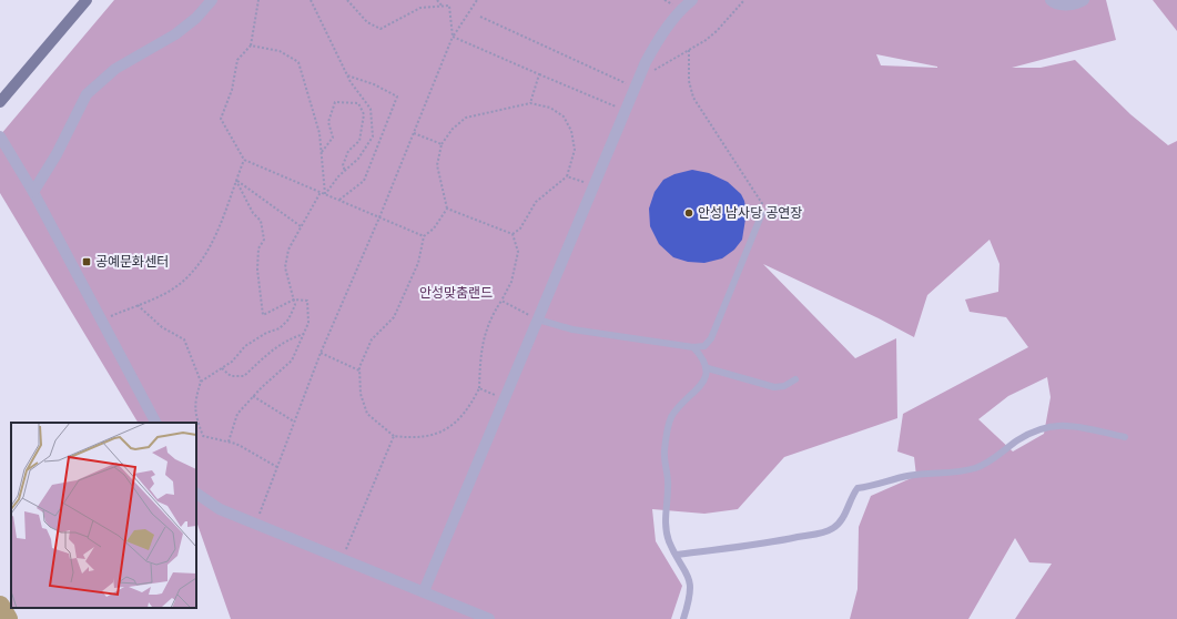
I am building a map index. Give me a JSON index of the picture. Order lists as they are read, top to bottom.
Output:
{
  "parks": ["안성맞춤랜드"],
  "places": {
    "other": ["안성 남사당 공연장"],
    "transit": ["공예문화센터"]
  }
}
